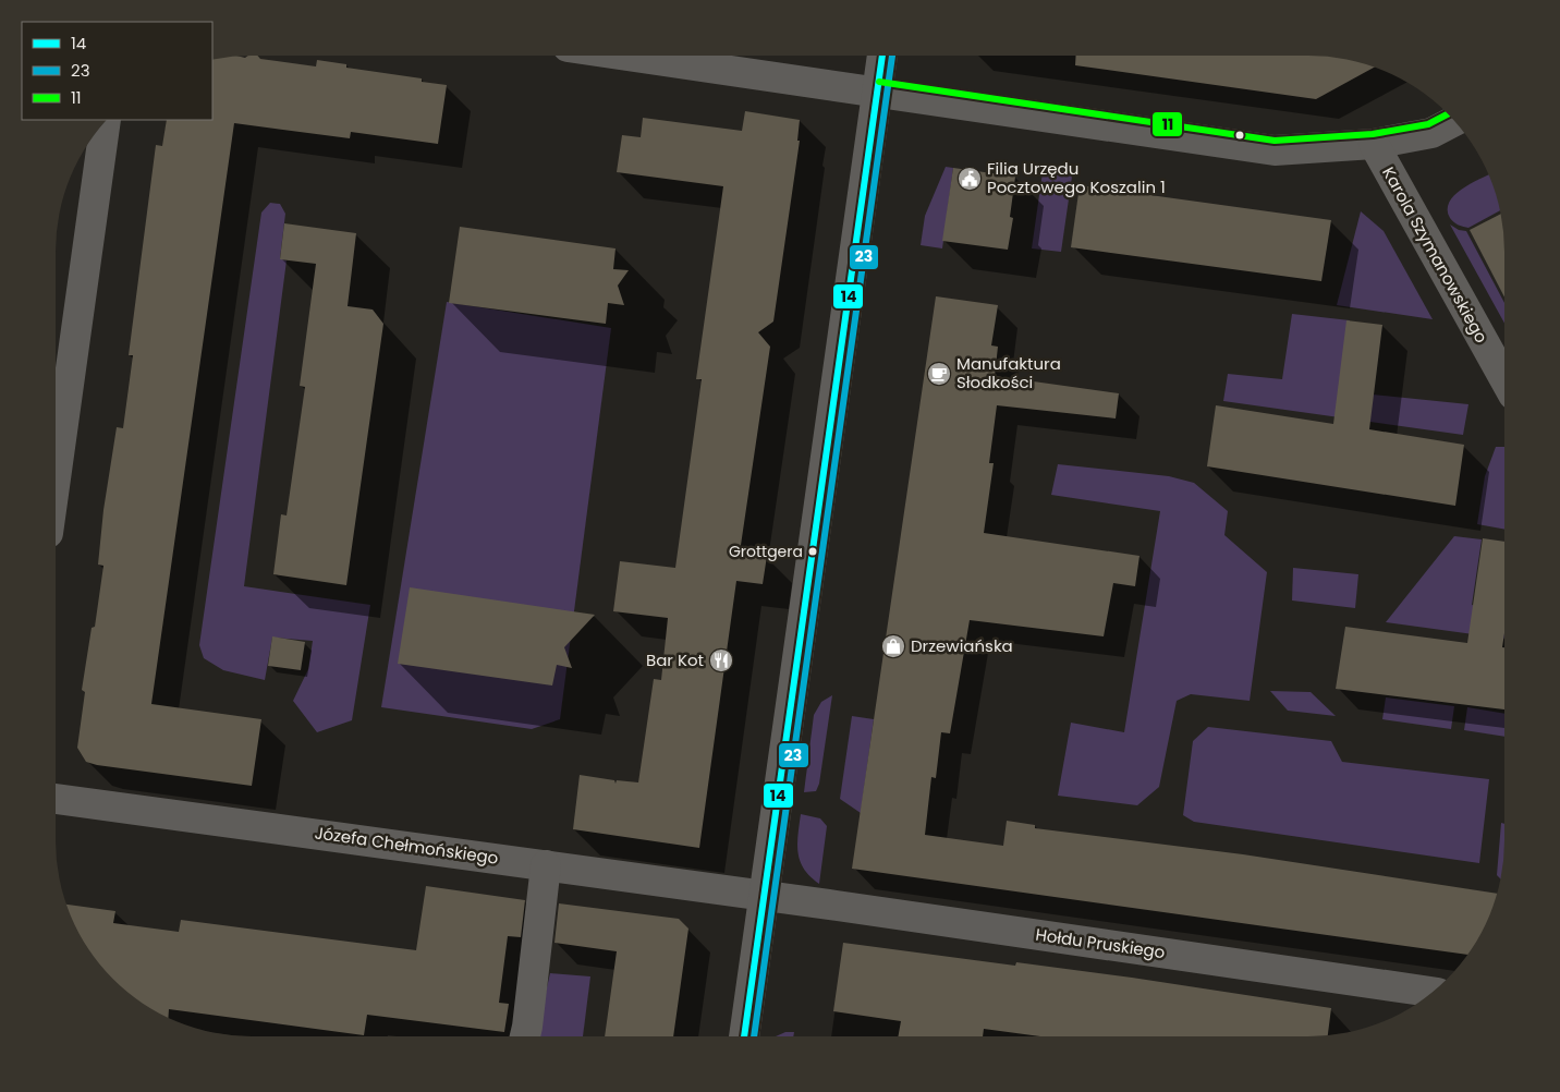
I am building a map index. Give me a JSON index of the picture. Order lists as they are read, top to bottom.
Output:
{
  "streets": {
    "street": ["Karola Szymanowskiego", "Józefa Chełmońskiego", "Hołdu Pruskiego"]
  },
  "crossings": [
    ["Józefa Chełmońskiego", "Hołdu Pruskiego"]
  ],
  "places": {
    "public building": ["Filia Urzędu Pocztowego Koszalin 1"],
    "cafe": ["Manufaktura Słodkości"],
    "other": ["Grottgera"],
    "shop": ["Drzewiańska"],
    "restaurant": ["Bar Kot"]
  },
  "lines": ["transit line 14", "transit line 23", "transit line 11"],
  "legend": ["14", "23", "11"]
}
